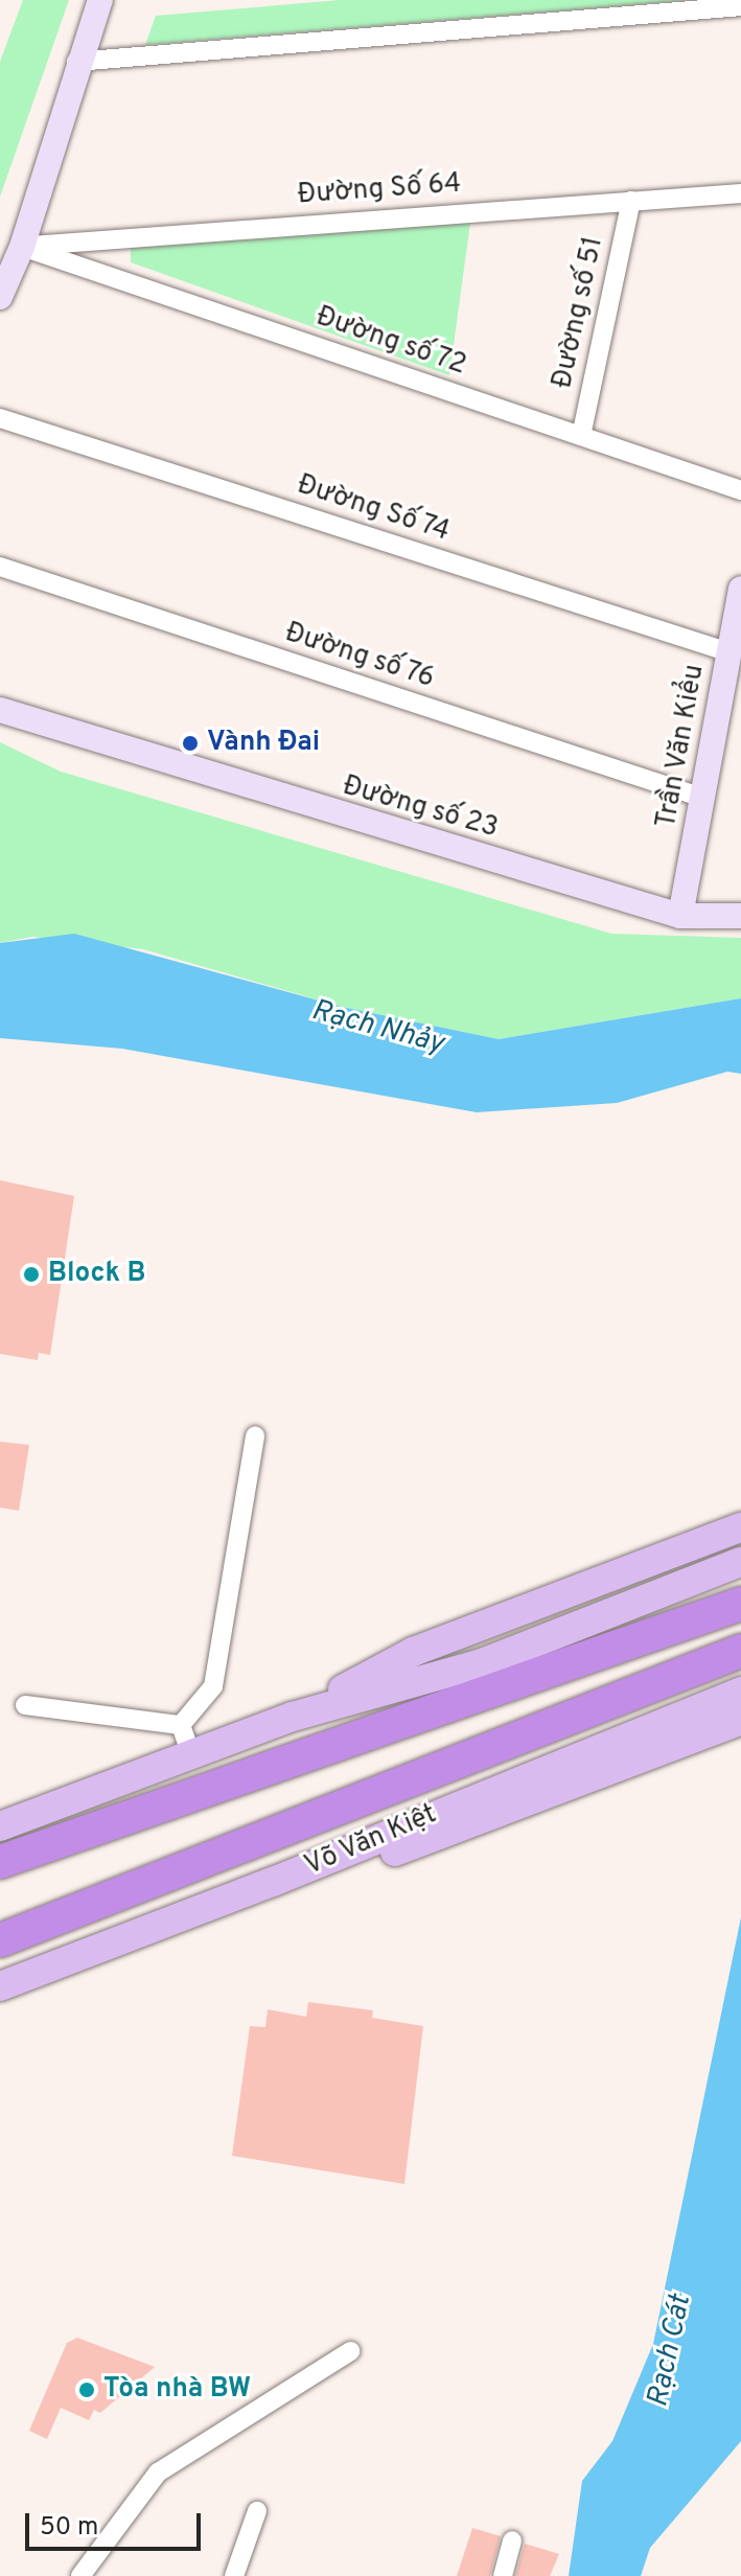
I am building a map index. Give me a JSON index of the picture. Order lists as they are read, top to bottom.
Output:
{
  "streets": {
    "highway": ["Võ Văn Kiệt"],
    "street": [
      "Đường Số 64",
      "Đường số 51",
      "Đường số 72",
      "Đường Số 74",
      "Đường số 76",
      "Trần Văn Kiểu",
      "Đường số 23"
    ]
  },
  "crossings": [
    ["Đường Số 64", "Đường số 51"],
    ["Đường Số 64", "Đường số 72"],
    ["Đường số 51", "Đường số 72"],
    ["Đường Số 74", "Trần Văn Kiểu"],
    ["Đường số 76", "Trần Văn Kiểu"],
    ["Trần Văn Kiểu", "Đường số 23"]
  ],
  "water": ["Rạch Nhảy", "Rạch Cát"],
  "places": ["Vành Đai", "Block B", "Tòa nhà BW"],
  "scale_bar": "50 m"
}
